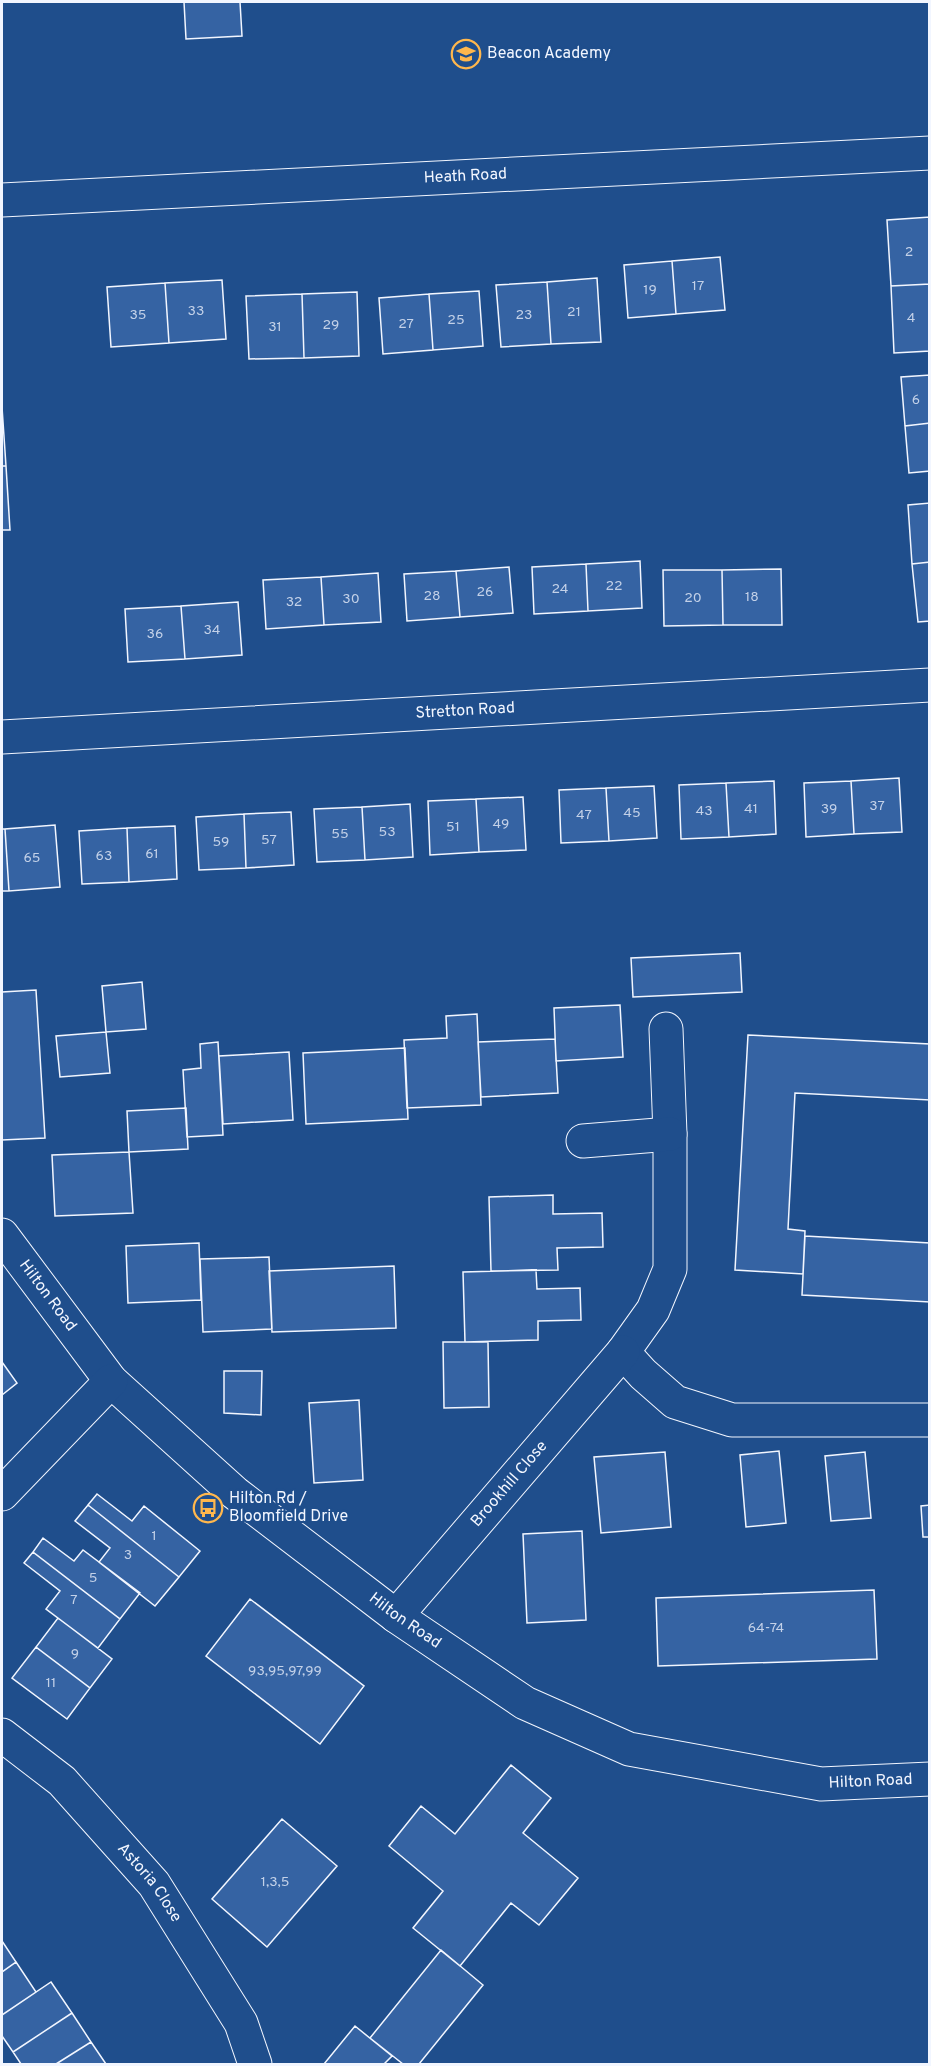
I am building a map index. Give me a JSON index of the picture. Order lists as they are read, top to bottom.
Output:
{
  "streets": {
    "street": [
      "Heath Road",
      "Stretton Road",
      "Hilton Road",
      "Brookhill Close",
      "Astoria Close"
    ]
  },
  "crossings": [
    ["Hilton Road", "Brookhill Close"]
  ],
  "places": {
    "school or university": ["Beacon Academy"],
    "bus stop": ["Hilton Rd / Bloomfield Drive"]
  },
  "house_numbers": [
    "2",
    "17",
    "19",
    "33",
    "21",
    "35",
    "23",
    "4",
    "25",
    "27",
    "29",
    "31",
    "6",
    "22",
    "24",
    "26",
    "28",
    "18",
    "20",
    "30",
    "32",
    "34",
    "36",
    "37",
    "41",
    "39",
    "43",
    "45",
    "47",
    "49",
    "51",
    "53",
    "55",
    "57",
    "59",
    "61",
    "63",
    "65",
    "1",
    "3",
    "5",
    "7",
    "64-74",
    "9",
    "93,95,97,99",
    "11",
    "1,3,5"
  ]
}
